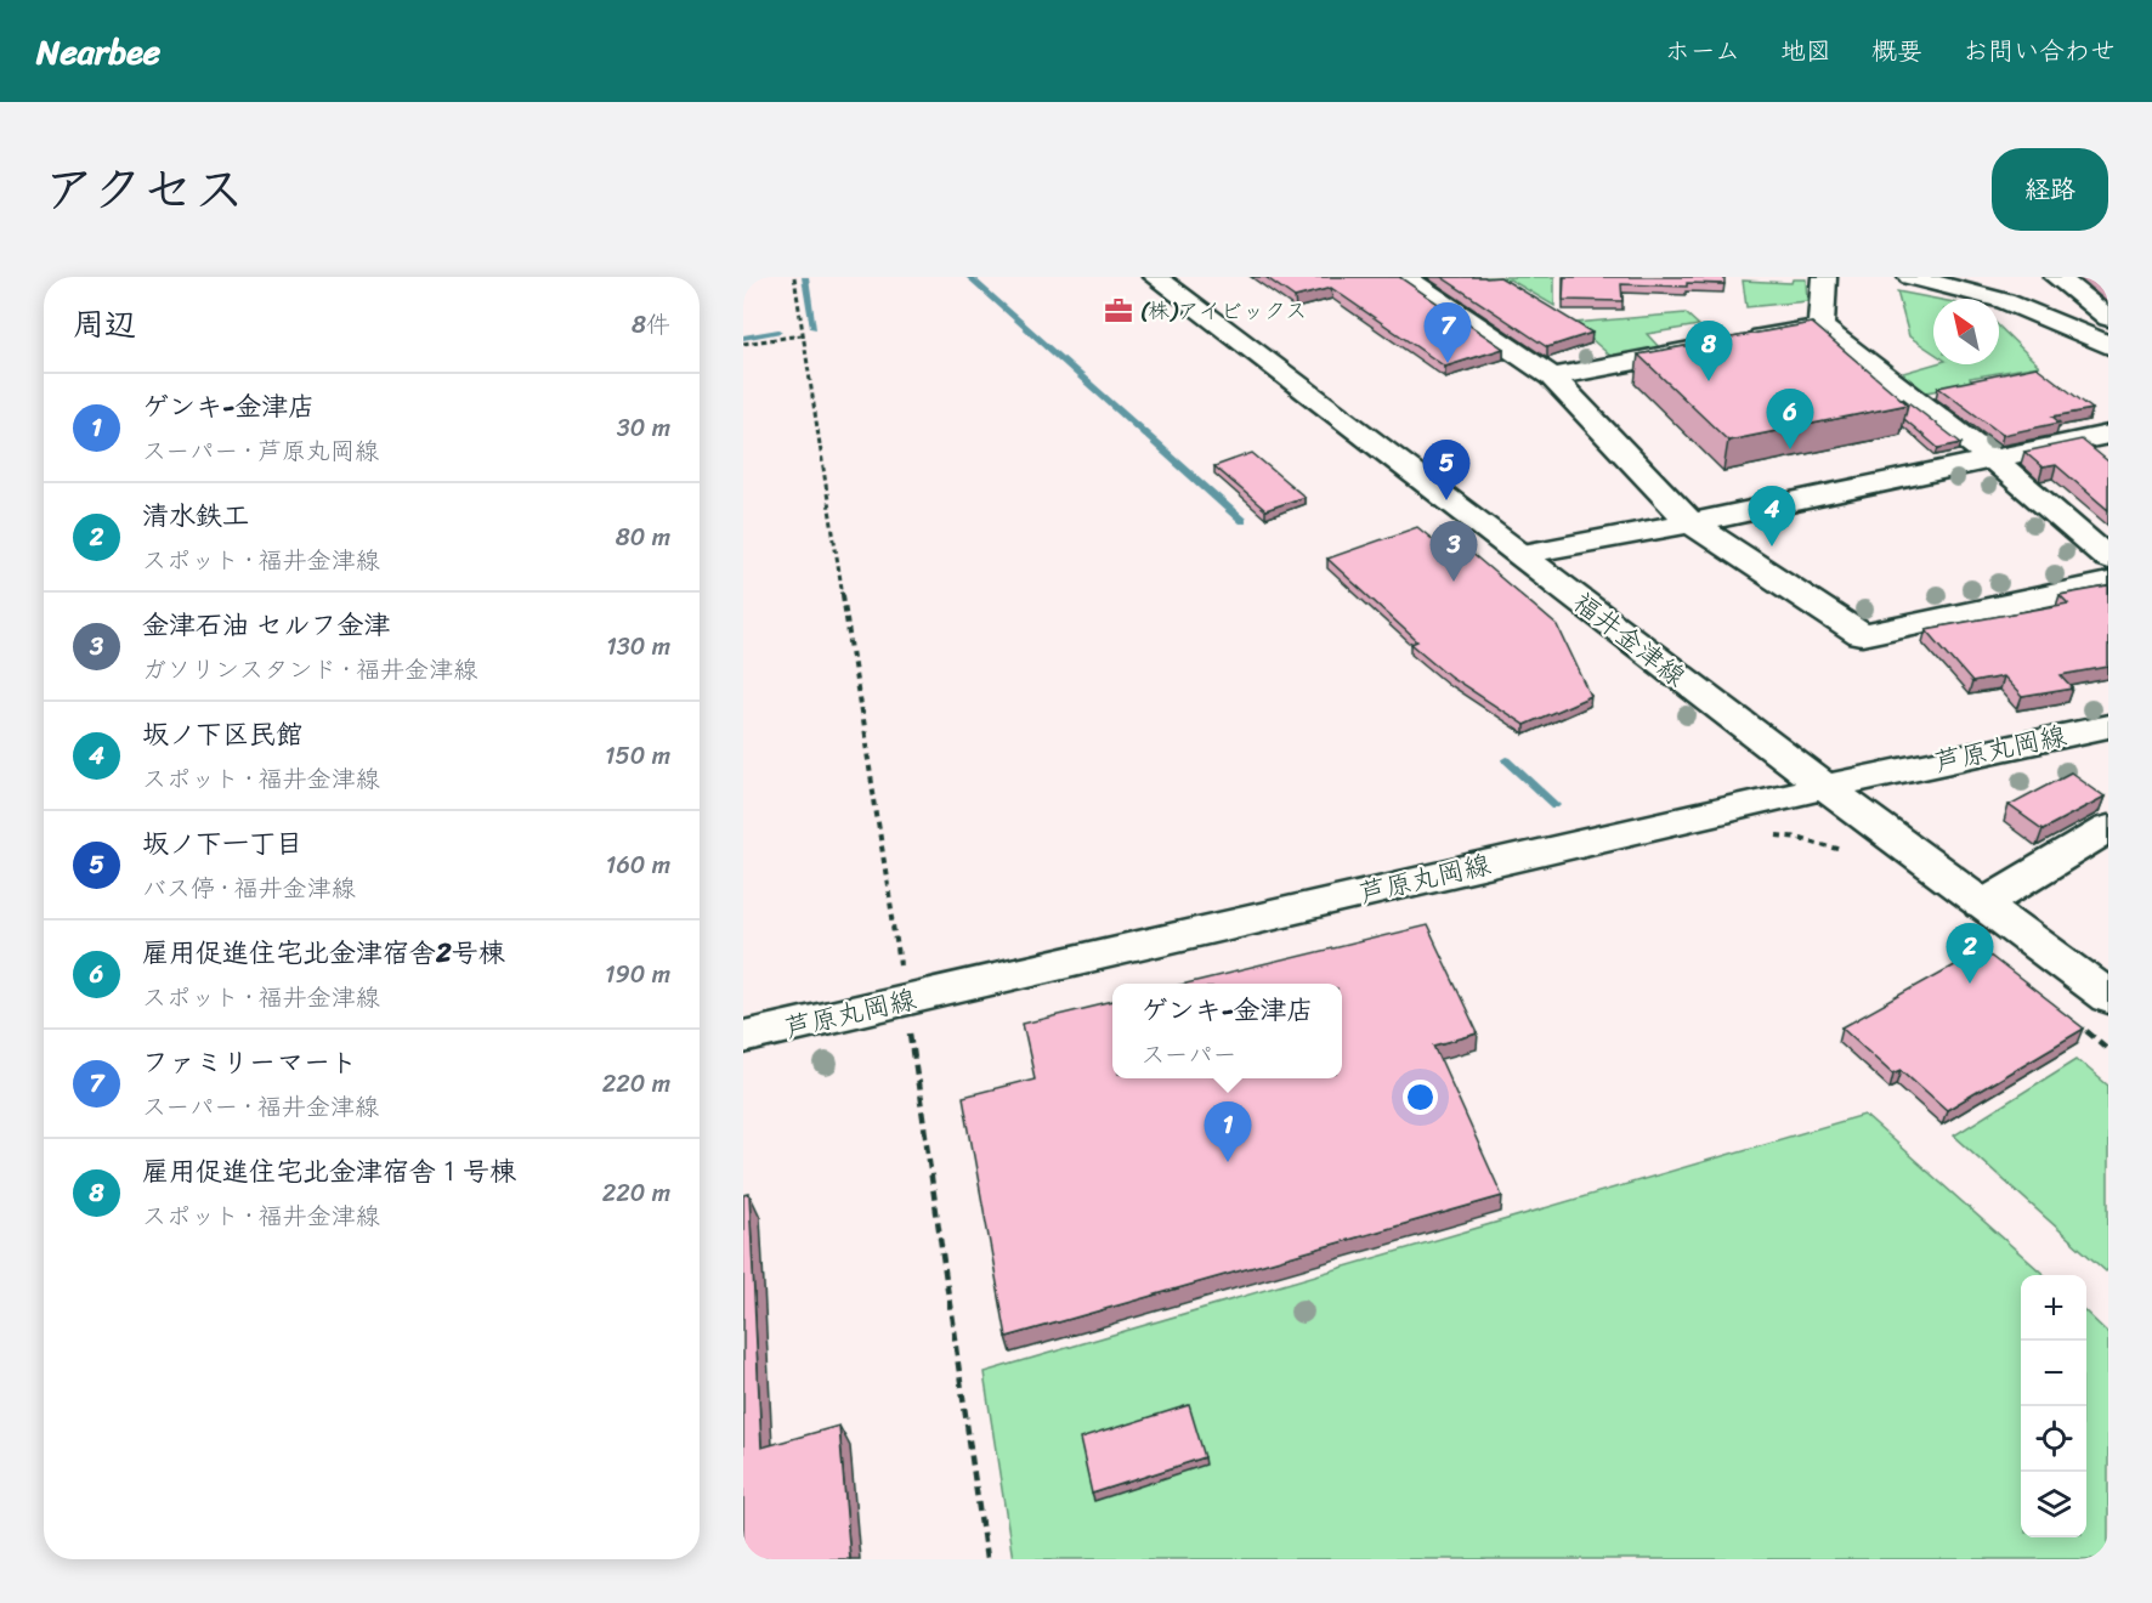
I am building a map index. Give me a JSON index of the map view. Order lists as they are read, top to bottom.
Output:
{
  "streets": {
    "street": ["福井金津線", "芦原丸岡線"]
  },
  "crossings": [
    ["福井金津線", "芦原丸岡線"]
  ],
  "places": {
    "office": ["(株)アイビックス"]
  },
  "north": "top left",
  "page": {
    "header": "Nearbee",
    "nav": [
      "ホーム",
      "地図",
      "概要",
      "お問い合わせ"
    ],
    "title": "アクセス",
    "buttons": "経路",
    "heading": ["周辺", "8件"],
    "pins": [
      "7",
      "8",
      "6",
      "5",
      "4",
      "3",
      "2",
      "1"
    ],
    "list": [
      {
        "mark": "1",
        "name": "ゲンキ-金津店",
        "note": "スーパー · 芦原丸岡線",
        "value": "30 m"
      },
      {
        "mark": "2",
        "name": "清水鉄工",
        "note": "スポット · 福井金津線",
        "value": "80 m"
      },
      {
        "mark": "3",
        "name": "金津石油 セルフ金津",
        "note": "ガソリンスタンド · 福井金津線",
        "value": "130 m"
      },
      {
        "mark": "4",
        "name": "坂ノ下区民館",
        "note": "スポット · 福井金津線",
        "value": "150 m"
      },
      {
        "mark": "5",
        "name": "坂ノ下一丁目",
        "note": "バス停 · 福井金津線",
        "value": "160 m"
      },
      {
        "mark": "6",
        "name": "雇用促進住宅北金津宿舎2号棟",
        "note": "スポット · 福井金津線",
        "value": "190 m"
      },
      {
        "mark": "7",
        "name": "ファミリーマート",
        "note": "スーパー · 福井金津線",
        "value": "220 m"
      },
      {
        "mark": "8",
        "name": "雇用促進住宅北金津宿舎１号棟",
        "note": "スポット · 福井金津線",
        "value": "220 m"
      }
    ],
    "popup": ["ゲンキ-金津店", "スーパー"],
    "map_buttons": ["+", "−"]
  }
}
